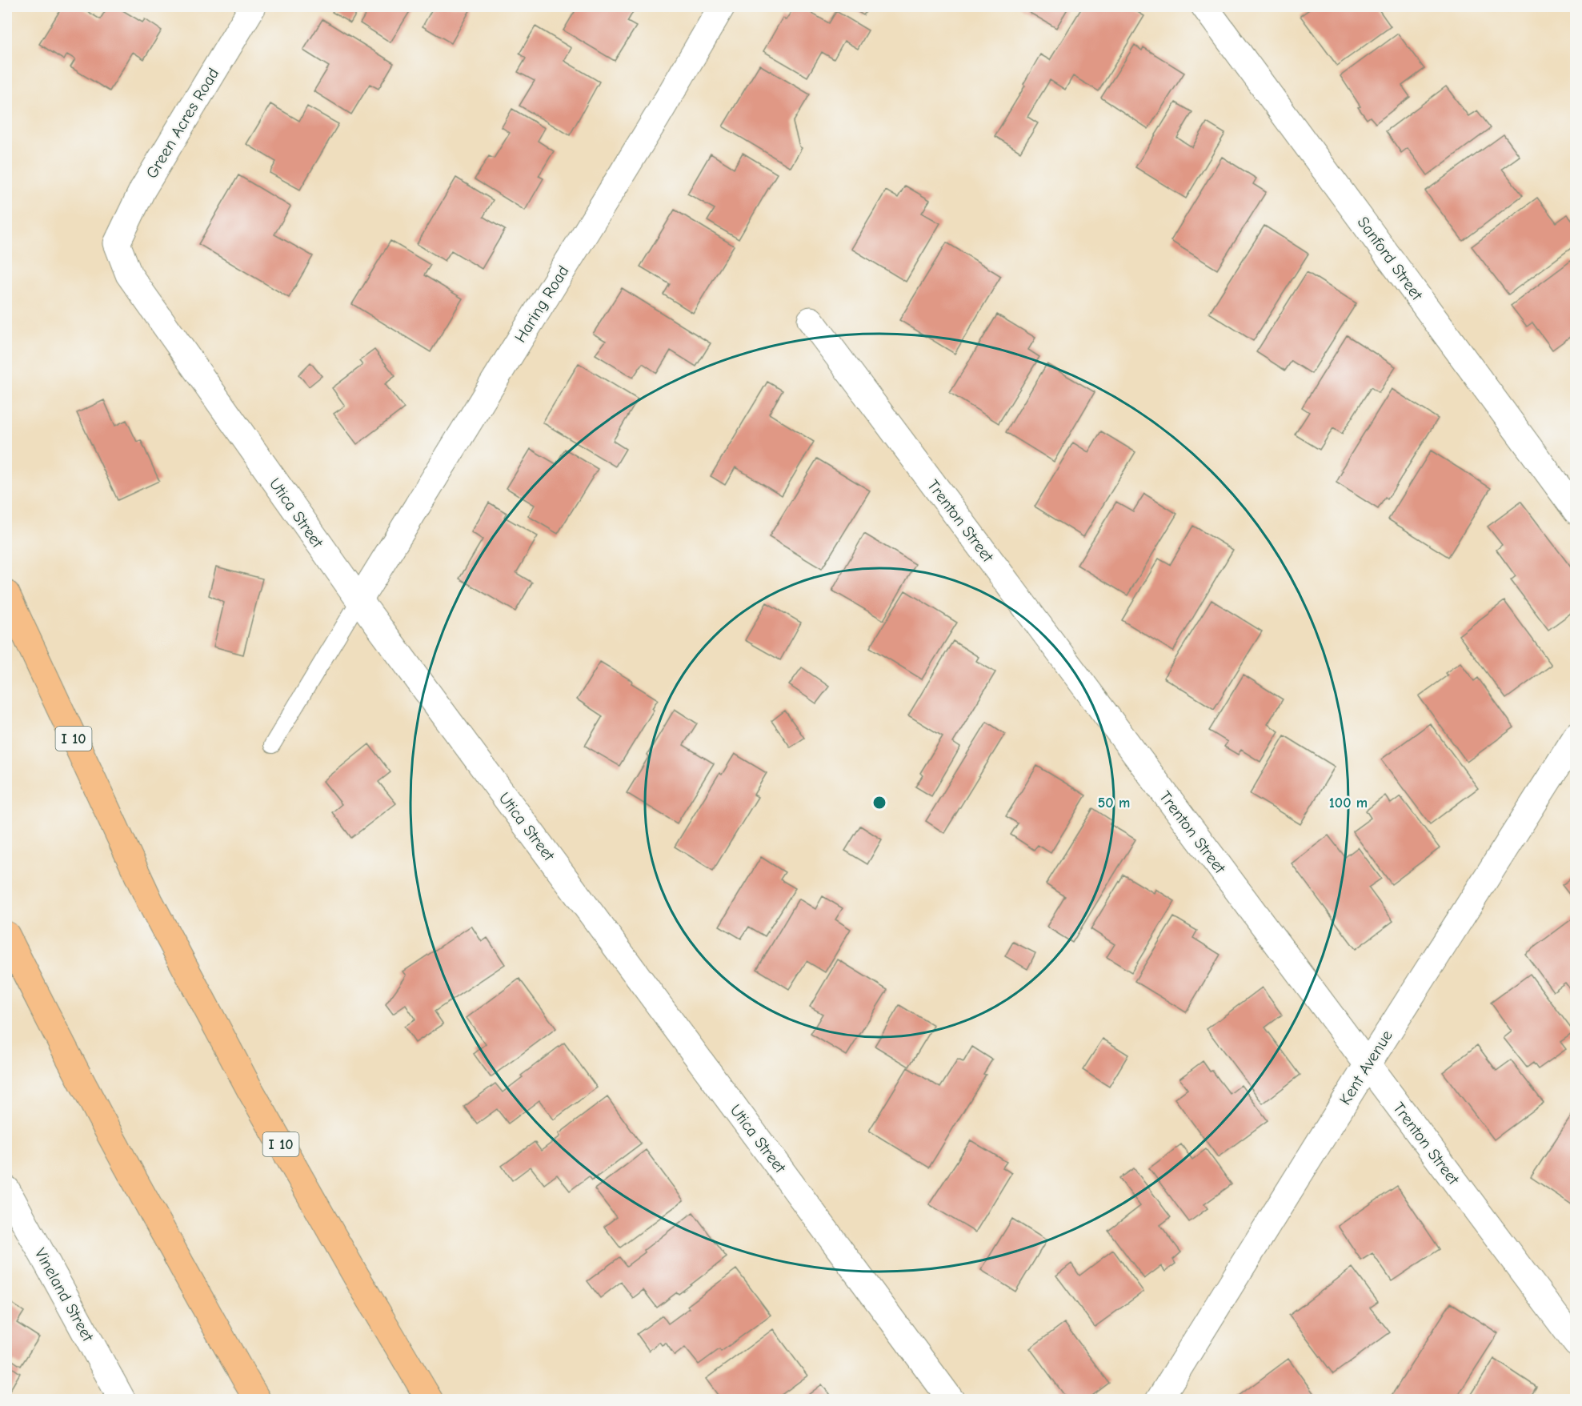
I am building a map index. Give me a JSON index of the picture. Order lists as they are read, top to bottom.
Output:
{
  "streets": {
    "highway": ["I 10"],
    "street": [
      "Green Acres Road",
      "Sanford Street",
      "Haring Road",
      "Utica Street",
      "Trenton Street",
      "Kent Avenue",
      "Vineland Street"
    ]
  },
  "crossings": [
    ["Green Acres Road", "Utica Street"],
    ["Haring Road", "Utica Street"],
    ["Trenton Street", "Kent Avenue"]
  ],
  "rings": ["50 m", "100 m"]
}
